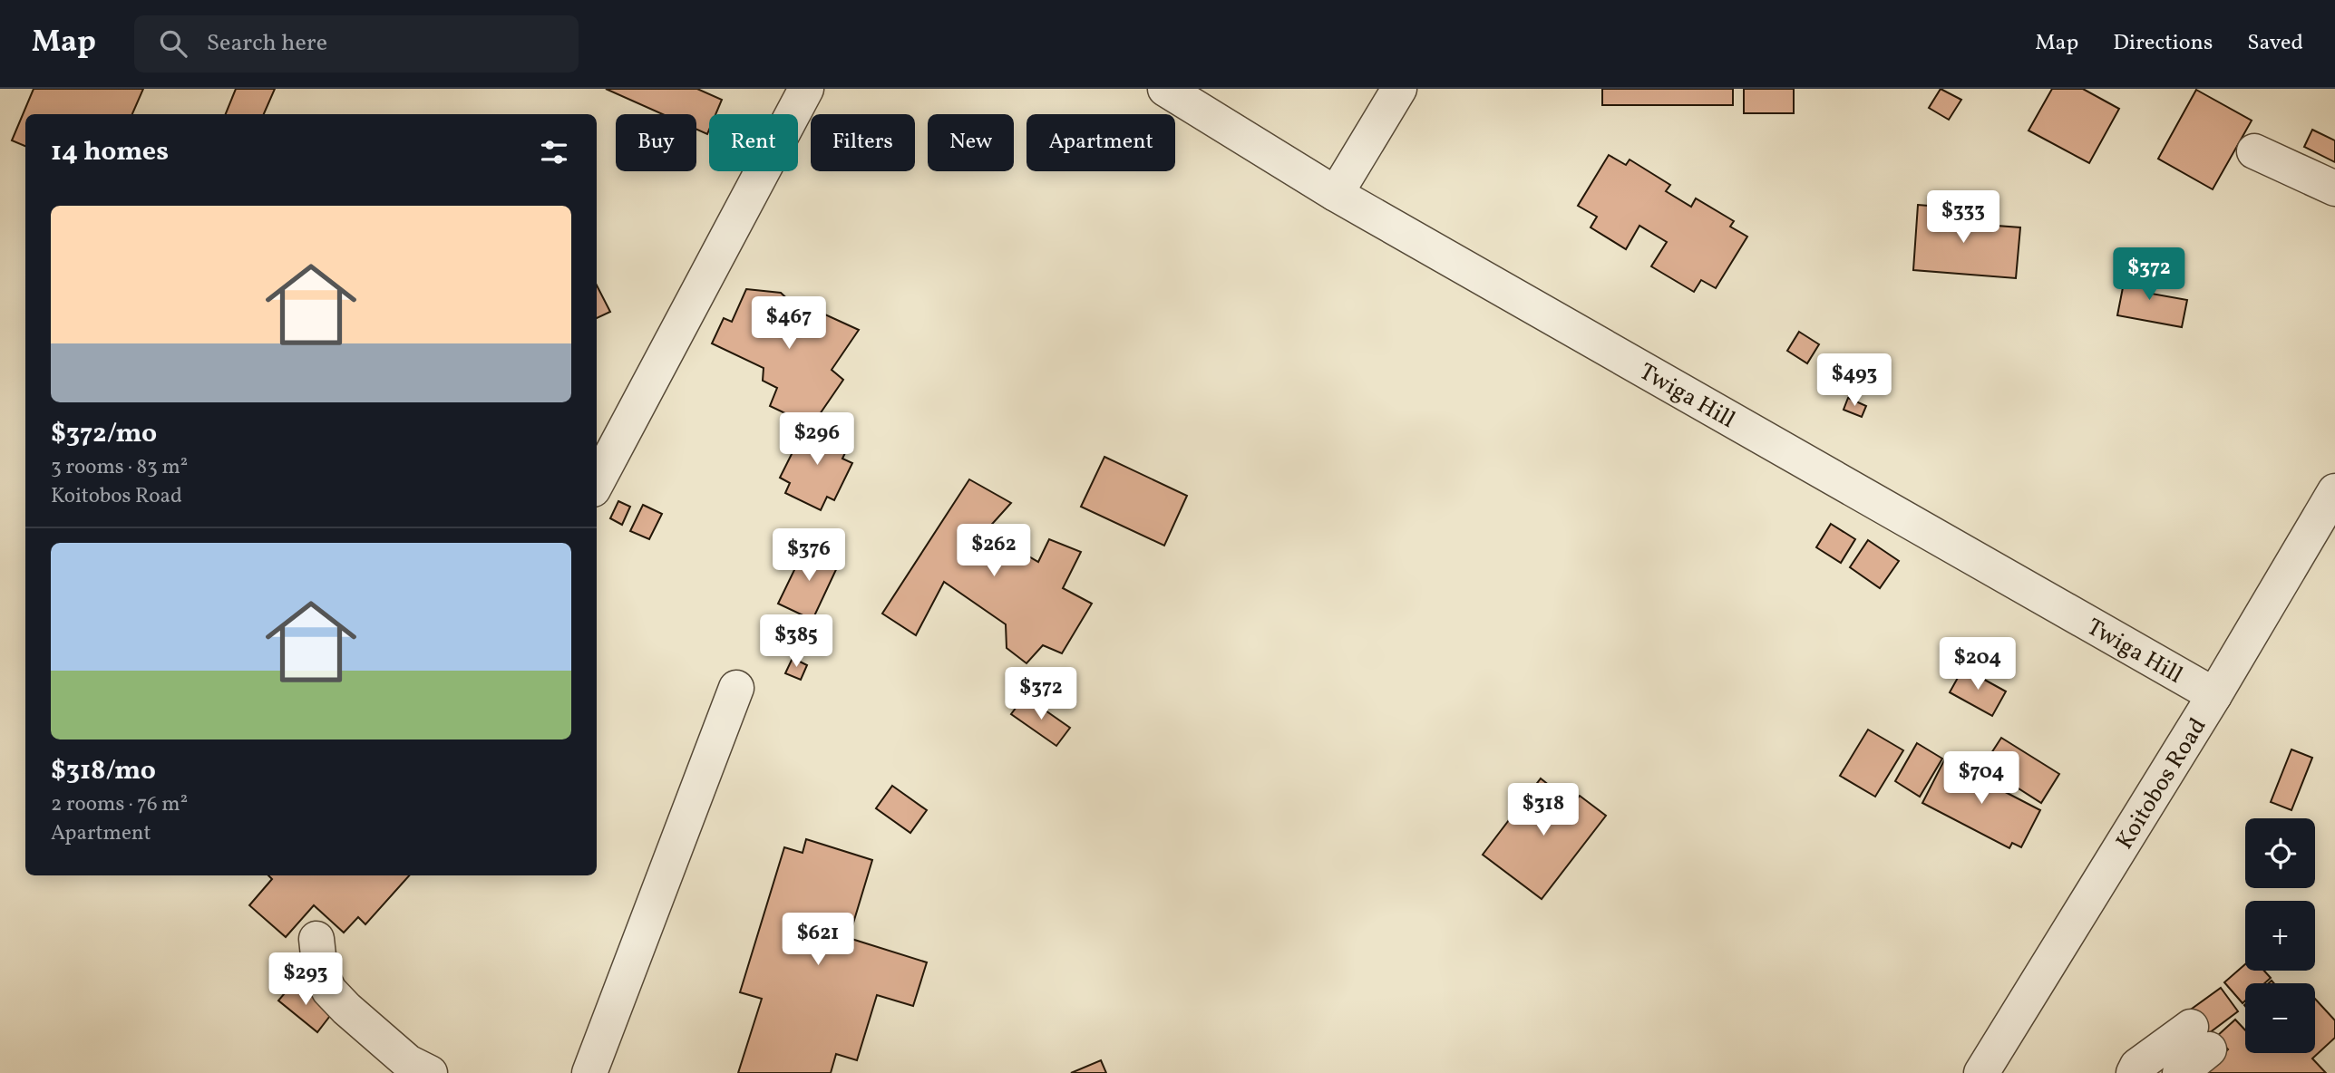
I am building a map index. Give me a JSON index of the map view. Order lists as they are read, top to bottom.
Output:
{
  "streets": {
    "street": ["Twiga Hill", "Koitobos Road"]
  },
  "crossings": [
    ["Twiga Hill", "Koitobos Road"]
  ],
  "page": {
    "header": "Map",
    "search": "Search here",
    "nav": ["Map", "Directions", "Saved"],
    "chip": [
      "Buy",
      "Rent",
      "Filters",
      "New",
      "Apartment"
    ],
    "heading": "14 homes",
    "price": [
      "$333",
      "$372",
      "$467",
      "$493",
      "$296",
      "$262",
      "$376",
      "$385",
      "$204",
      "$372",
      "$704",
      "$318",
      "$621",
      "$293"
    ],
    "list": [
      {
        "name": "$372/mo",
        "note": "3 rooms · 83 m² · Koitobos Road"
      },
      {
        "name": "$318/mo",
        "note": "2 rooms · 76 m² · Apartment"
      }
    ],
    "map_buttons": ["+", "−"]
  }
}
